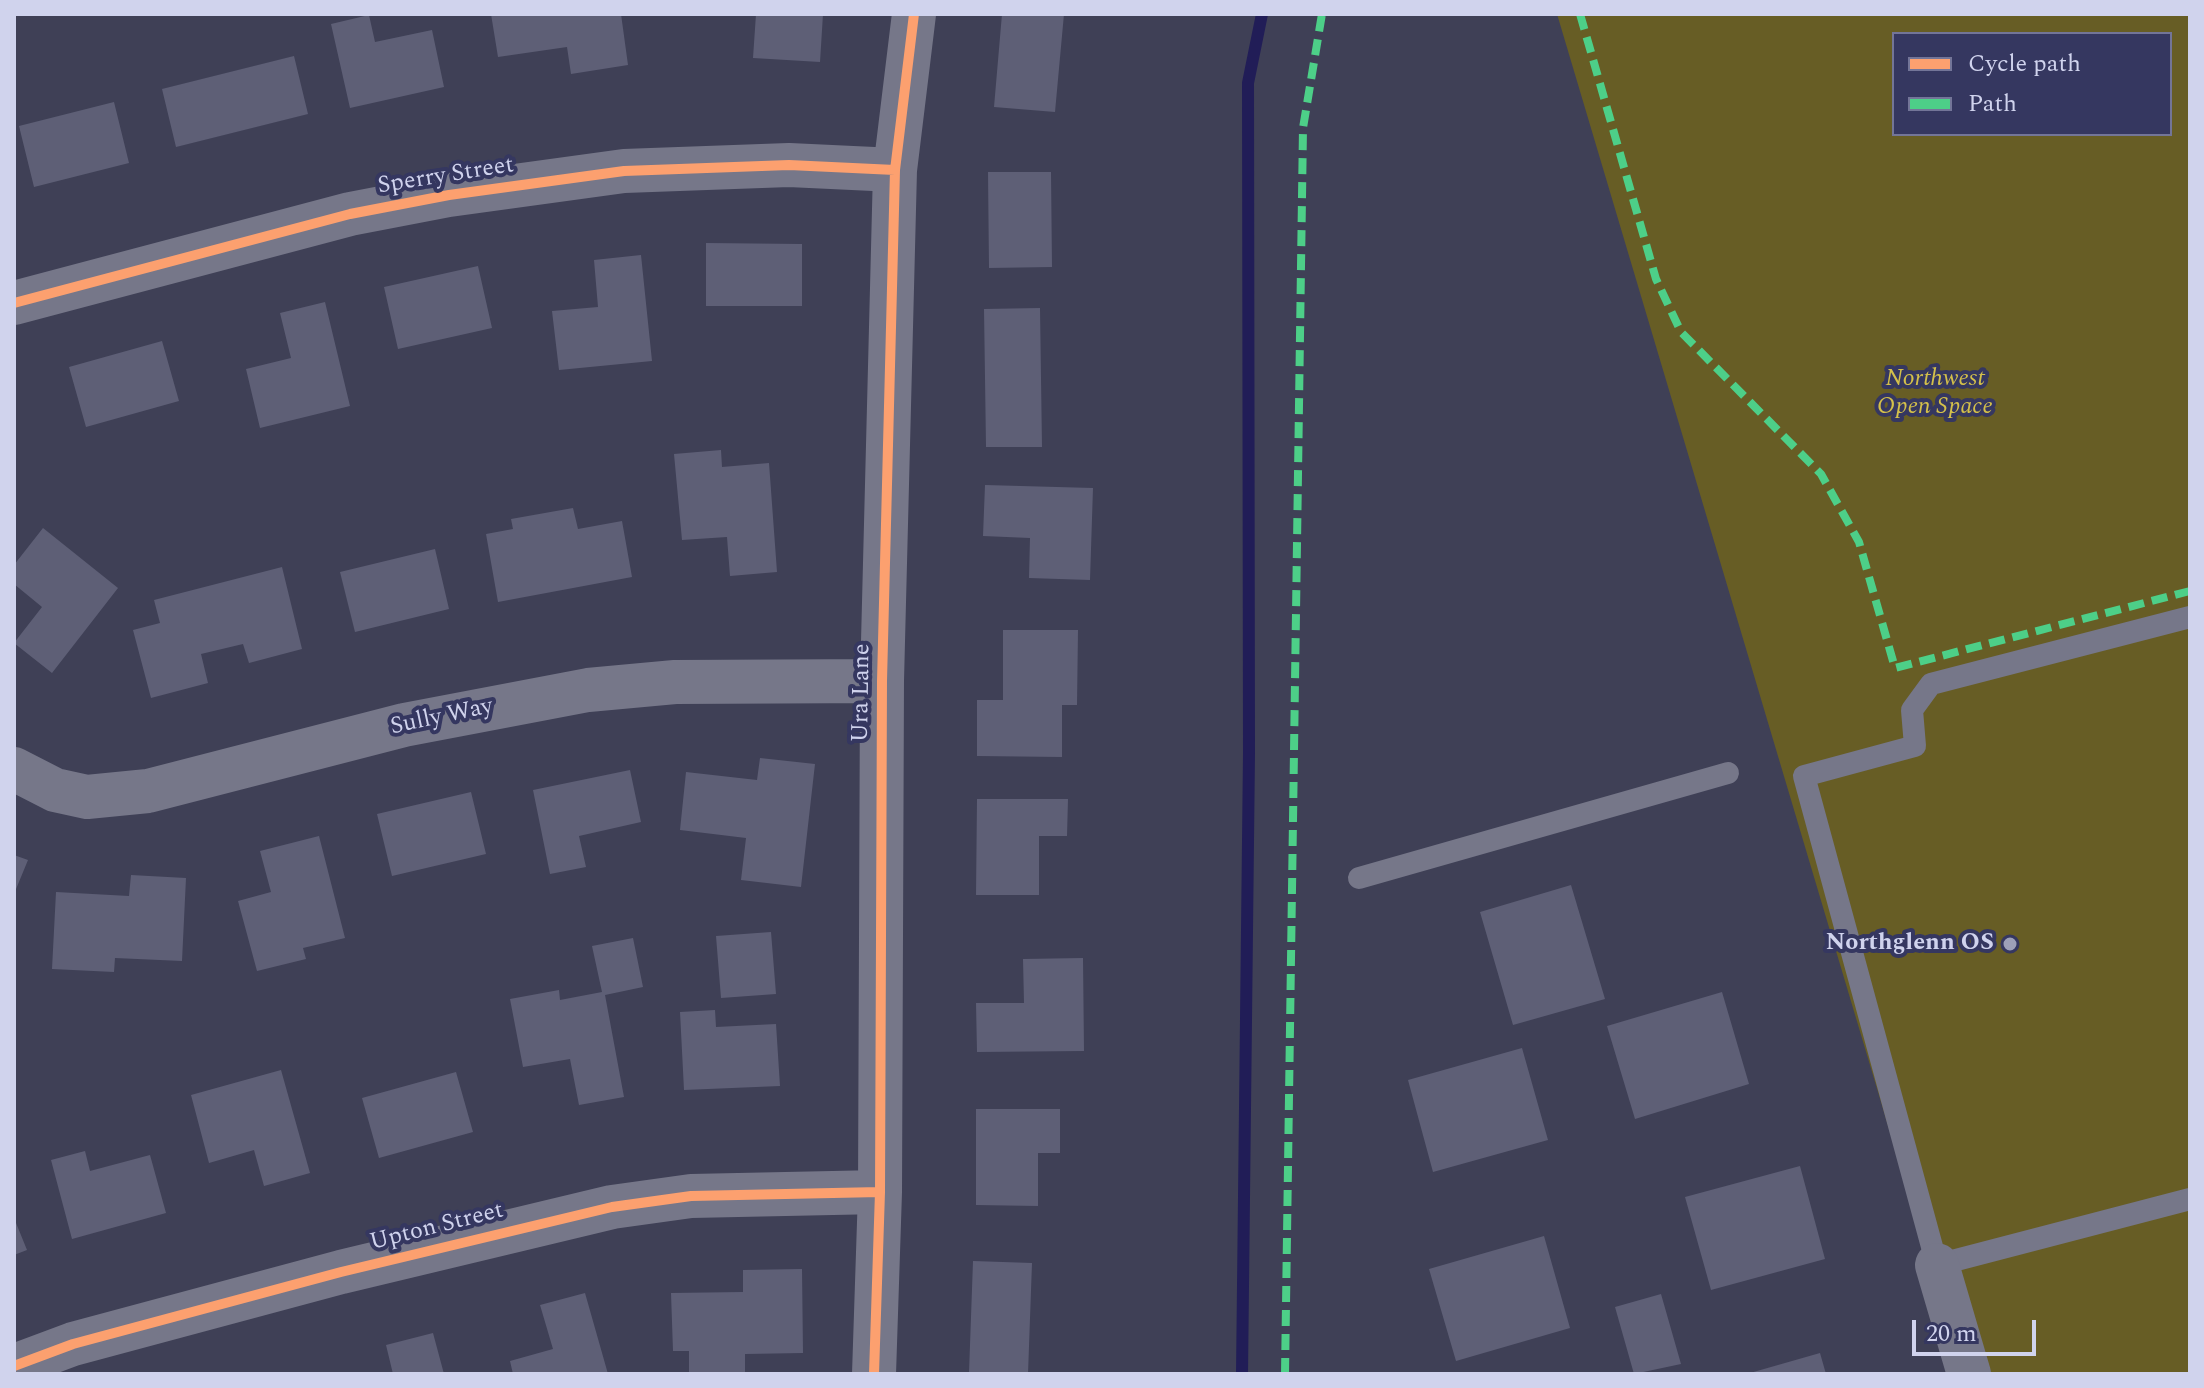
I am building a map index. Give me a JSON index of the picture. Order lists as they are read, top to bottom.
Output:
{
  "streets": {
    "street": [
      "Sperry Street",
      "Ura Lane",
      "Sully Way",
      "Upton Street"
    ]
  },
  "crossings": [
    ["Sperry Street", "Ura Lane"],
    ["Ura Lane", "Sully Way"],
    ["Ura Lane", "Upton Street"]
  ],
  "parks": ["Northwest Open Space"],
  "places": ["Northglenn OS"],
  "legend": ["Cycle path", "Path"],
  "scale_bar": "20 m"
}
